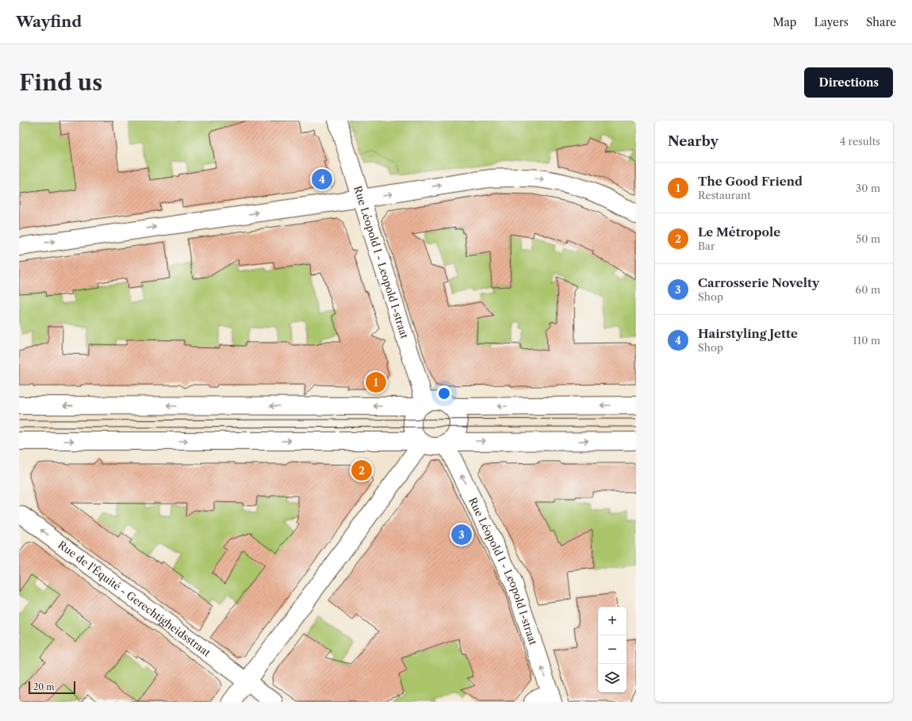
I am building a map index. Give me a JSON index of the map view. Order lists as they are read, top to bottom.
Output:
{
  "streets": {
    "street": ["Rue Léopold I - Leopold I-straat", "Rue de l'Équité - Gerechtigheidsstraat"]
  },
  "one_way": ["Rue Léopold I - Leopold I-straat", "Rue de l'Équité - Gerechtigheidsstraat"],
  "scale_bar": "20 m",
  "page": {
    "header": "Wayfind",
    "nav": ["Map", "Layers", "Share"],
    "buttons": "Directions",
    "title": "Find us",
    "heading": ["Nearby", "4 results"],
    "list": [
      {
        "mark": "1",
        "name": "The Good Friend",
        "note": "Restaurant",
        "value": "30 m"
      },
      {
        "mark": "2",
        "name": "Le Métropole",
        "note": "Bar",
        "value": "50 m"
      },
      {
        "mark": "3",
        "name": "Carrosserie Novelty",
        "note": "Shop",
        "value": "60 m"
      },
      {
        "mark": "4",
        "name": "Hairstyling Jette",
        "note": "Shop",
        "value": "110 m"
      }
    ],
    "pins": [
      "4",
      "1",
      "2",
      "3"
    ],
    "map_buttons": ["+", "−"],
    "scale": "20 m"
  }
}
